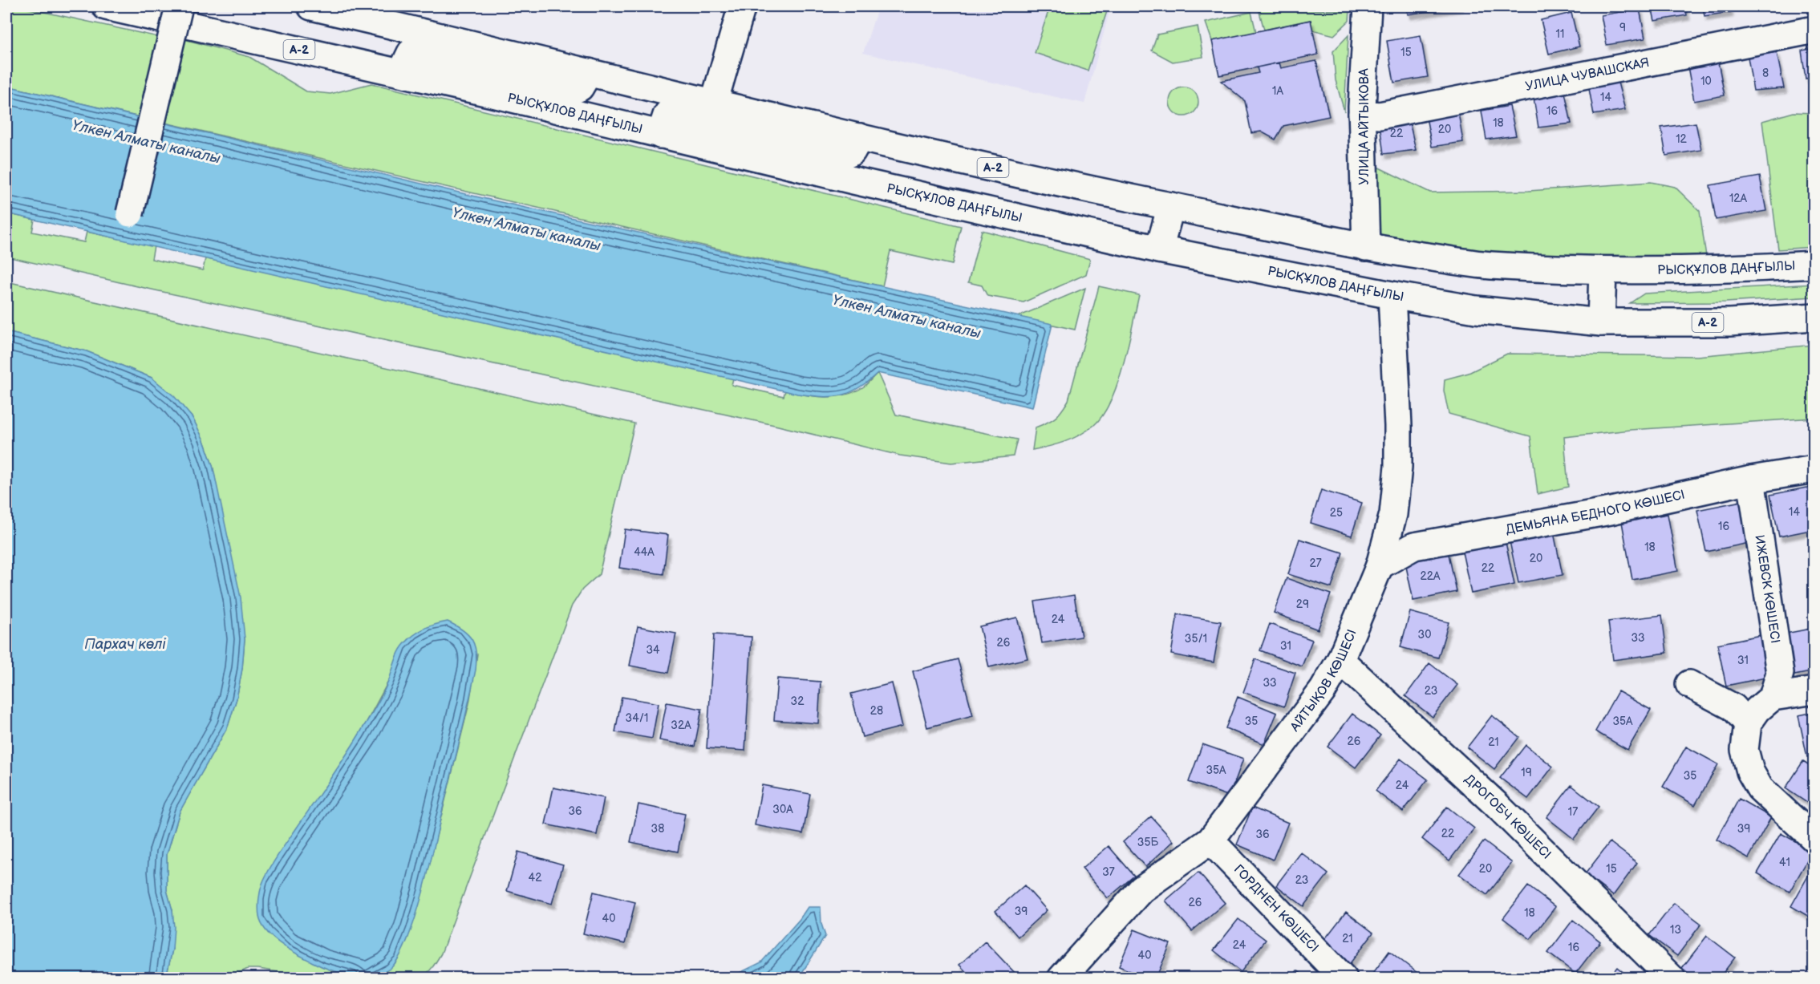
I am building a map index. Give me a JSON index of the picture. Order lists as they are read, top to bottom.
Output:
{
  "streets": {
    "main road": [
      "A-2",
      "УЛИЦА ЧУВАШСКАЯ",
      "РЫСҚҰЛОВ ДАҢҒЫЛЫ",
      "УЛИЦА АЙТЫКОВА",
      "ДЕМЬЯНА БЕДНОГО КӨШЕСІ",
      "ИЖЕВСК КӨШЕСІ",
      "АЙТЫҚОВ КӨШЕСІ",
      "ДРОГОБЧ КӨШЕСІ",
      "ГОРДНЕН КӨШЕСІ"
    ]
  },
  "crossings": [
    ["УЛИЦА ЧУВАШСКАЯ", "УЛИЦА АЙТЫКОВА"],
    ["РЫСҚҰЛОВ ДАҢҒЫЛЫ", "УЛИЦА АЙТЫКОВА"],
    ["РЫСҚҰЛОВ ДАҢҒЫЛЫ", "АЙТЫҚОВ КӨШЕСІ"],
    ["ДЕМЬЯНА БЕДНОГО КӨШЕСІ", "ИЖЕВСК КӨШЕСІ"],
    ["ДЕМЬЯНА БЕДНОГО КӨШЕСІ", "АЙТЫҚОВ КӨШЕСІ"],
    ["АЙТЫҚОВ КӨШЕСІ", "ДРОГОБЧ КӨШЕСІ"],
    ["АЙТЫҚОВ КӨШЕСІ", "ГОРДНЕН КӨШЕСІ"]
  ],
  "water": ["Үлкен Алматы каналы", "Пархач көлі"],
  "house_numbers": [
    "9",
    "11",
    "15",
    "8",
    "10",
    "1А",
    "14",
    "16",
    "18",
    "20",
    "22",
    "12",
    "12А",
    "14",
    "25",
    "16",
    "18",
    "44А",
    "20",
    "27",
    "22",
    "22А",
    "29",
    "24",
    "30",
    "33",
    "35/1",
    "26",
    "31",
    "34",
    "31",
    "33",
    "23",
    "32",
    "28",
    "34/1",
    "35",
    "35А",
    "32А",
    "26",
    "21",
    "35А",
    "19",
    "35",
    "24",
    "30А",
    "36",
    "17",
    "38",
    "39",
    "22",
    "36",
    "35Б",
    "41",
    "20",
    "15",
    "37",
    "42",
    "23",
    "26",
    "39",
    "18",
    "40",
    "13",
    "21",
    "24",
    "16",
    "40"
  ]
}
